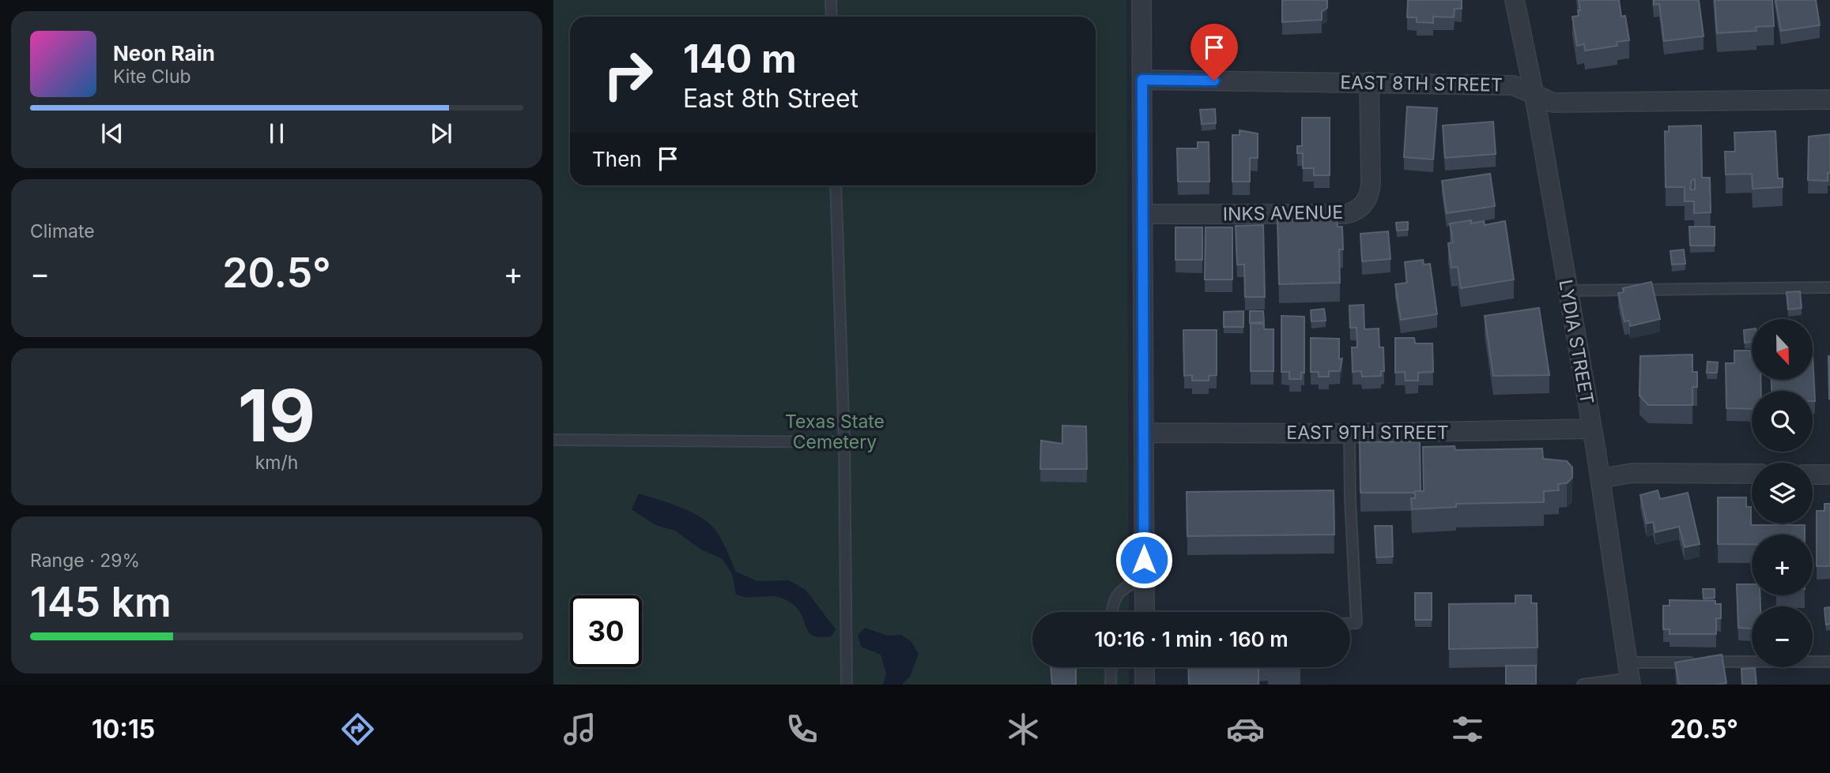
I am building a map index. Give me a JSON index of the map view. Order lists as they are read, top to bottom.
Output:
{
  "streets": {
    "street": [
      "EAST 8TH STREET",
      "INKS AVENUE",
      "LYDIA STREET",
      "EAST 9TH STREET"
    ]
  },
  "crossings": [
    ["EAST 8TH STREET", "INKS AVENUE"],
    ["EAST 8TH STREET", "LYDIA STREET"],
    ["LYDIA STREET", "EAST 9TH STREET"]
  ],
  "parks": ["Texas State Cemetery"],
  "north": "bottom",
  "page": {
    "turn": ["140 m", "East 8th Street"],
    "song": ["Neon Rain", "Kite Club"],
    "then": "Then",
    "tile": [
      "Climate",
      ["19", "km/h"],
      ["Range · 29%", "145 km"]
    ],
    "heat": ["−", "20.5°", "+"],
    "map_buttons": ["+", "−"],
    "limit": "30",
    "trip": "10:16 · 1 min · 160 m",
    "tabs": ["10:15", "20.5°"]
  }
}
